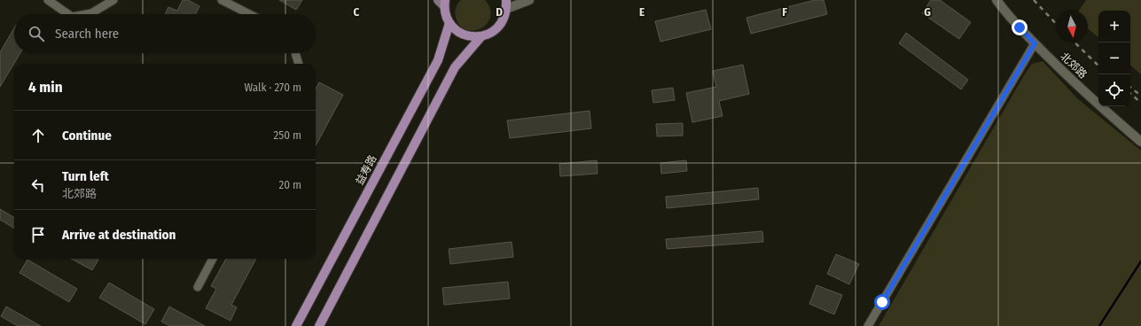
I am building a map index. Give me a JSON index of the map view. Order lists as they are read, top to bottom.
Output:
{
  "streets": {
    "main road": ["益寿路"],
    "street": ["北郊路"]
  },
  "north": "bottom",
  "page": {
    "map_buttons": ["+", "−"],
    "search": "Search here",
    "heading": ["4 min", "Walk · 270 m"],
    "list": [
      ["Continue", "250 m"],
      ["Turn left", "北郊路", "20 m"],
      "Arrive at destination"
    ]
  },
  "grid": {
    "columns": [
      "C",
      "D",
      "E",
      "F",
      "G"
    ]
  }
}
